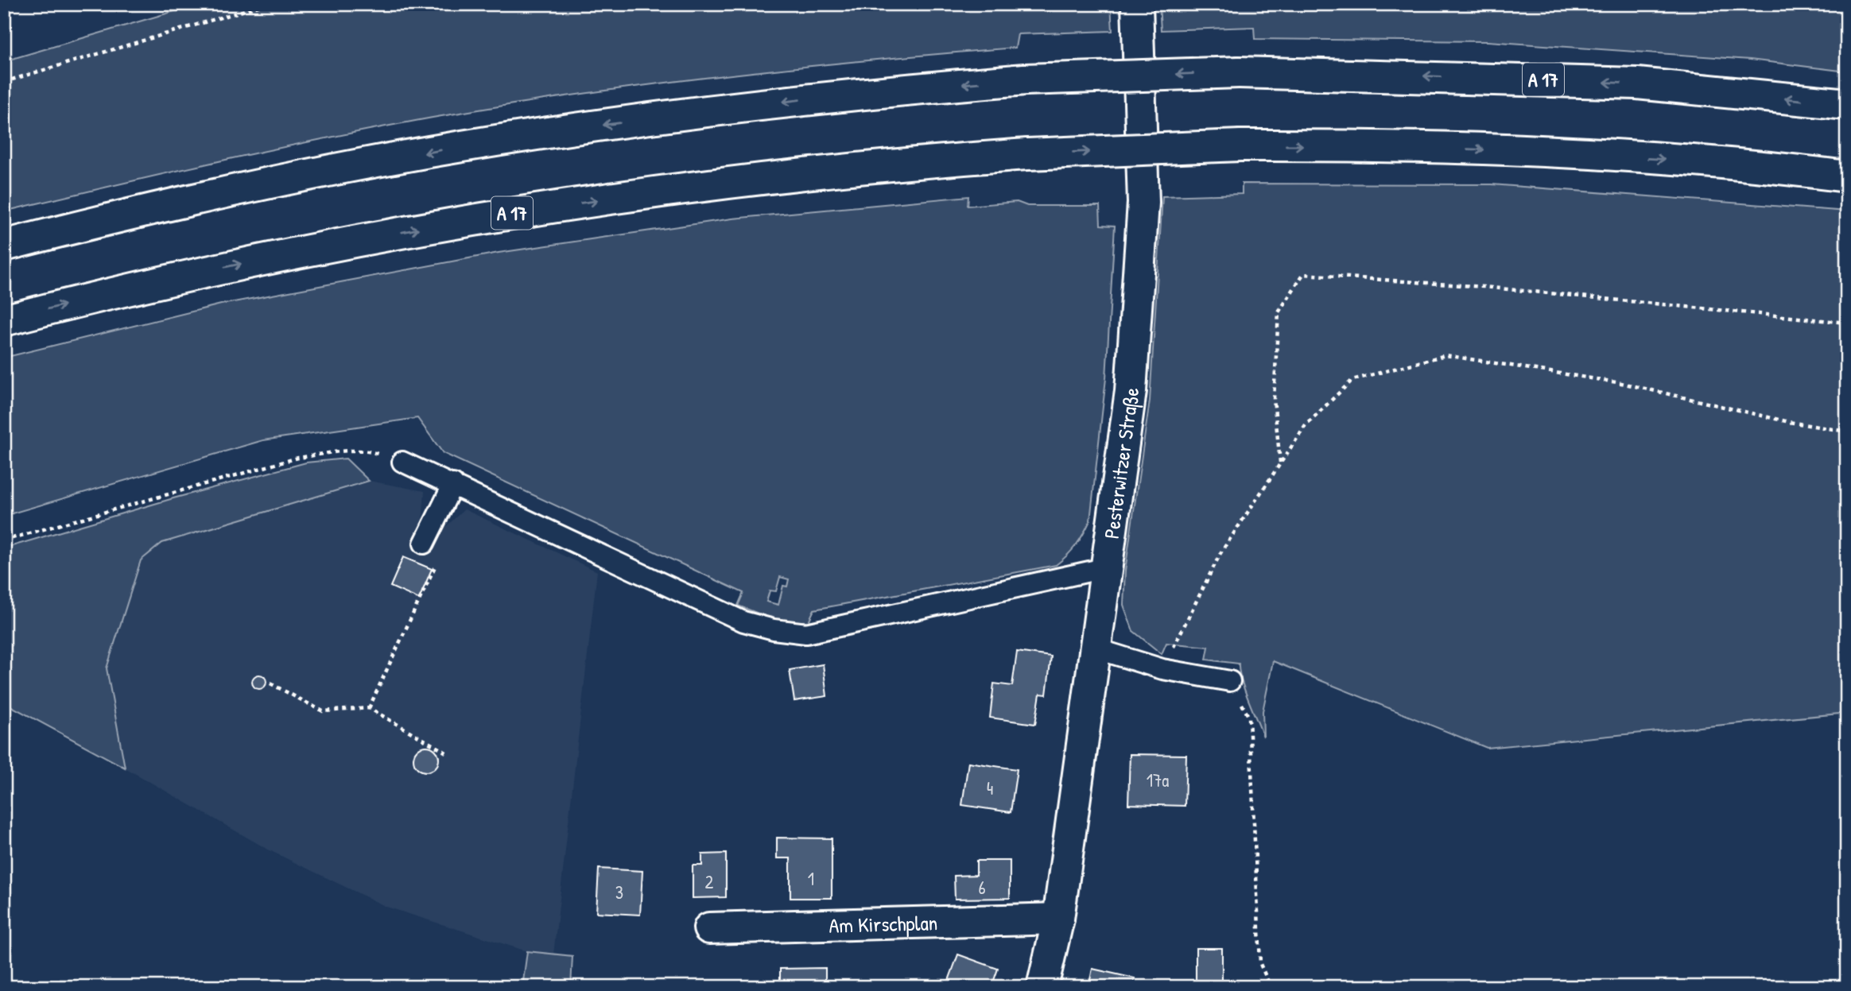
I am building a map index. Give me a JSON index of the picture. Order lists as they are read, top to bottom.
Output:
{
  "streets": {
    "main road": ["A 17", "Pesterwitzer Straße", "Am Kirschplan"]
  },
  "crossings": [
    ["Pesterwitzer Straße", "Am Kirschplan"]
  ],
  "house_numbers": [
    "17a",
    "4",
    "1",
    "2",
    "6",
    "3"
  ]
}
